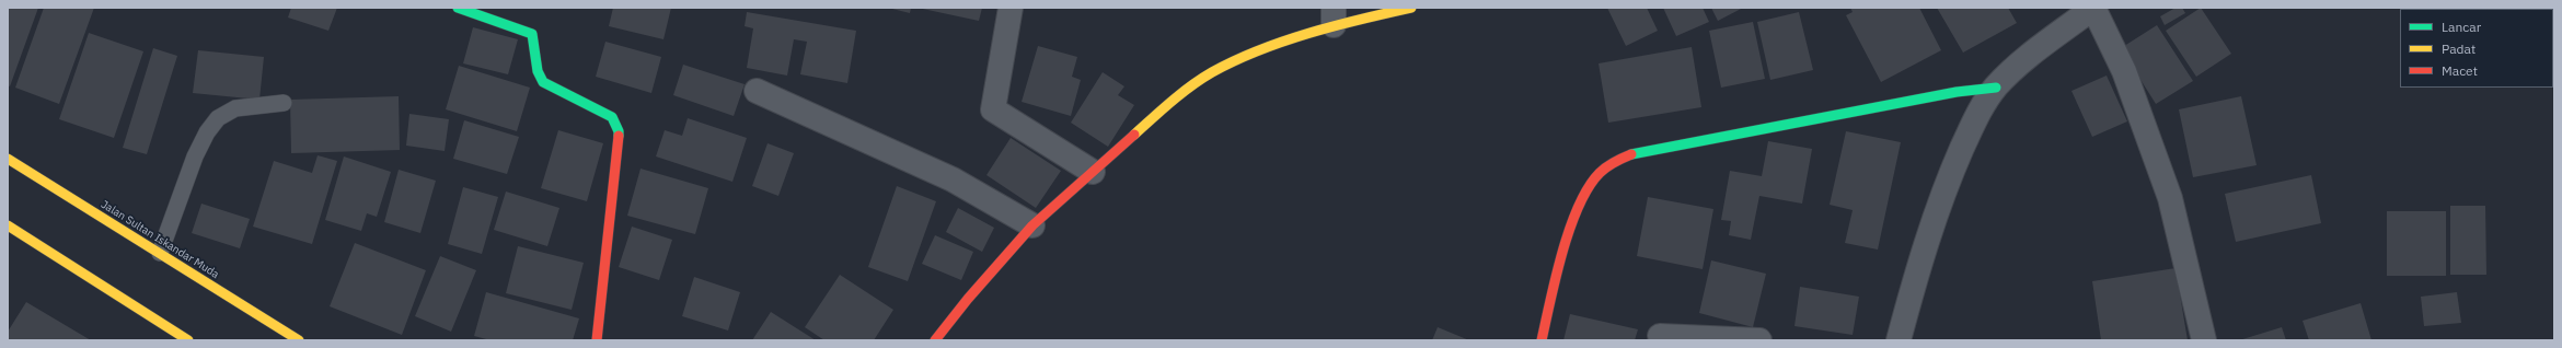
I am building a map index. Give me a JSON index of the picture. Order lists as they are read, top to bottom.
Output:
{
  "streets": {
    "main road": ["Jalan Sultan Iskandar Muda"]
  },
  "legend": ["Lancar", "Padat", "Macet"]
}
